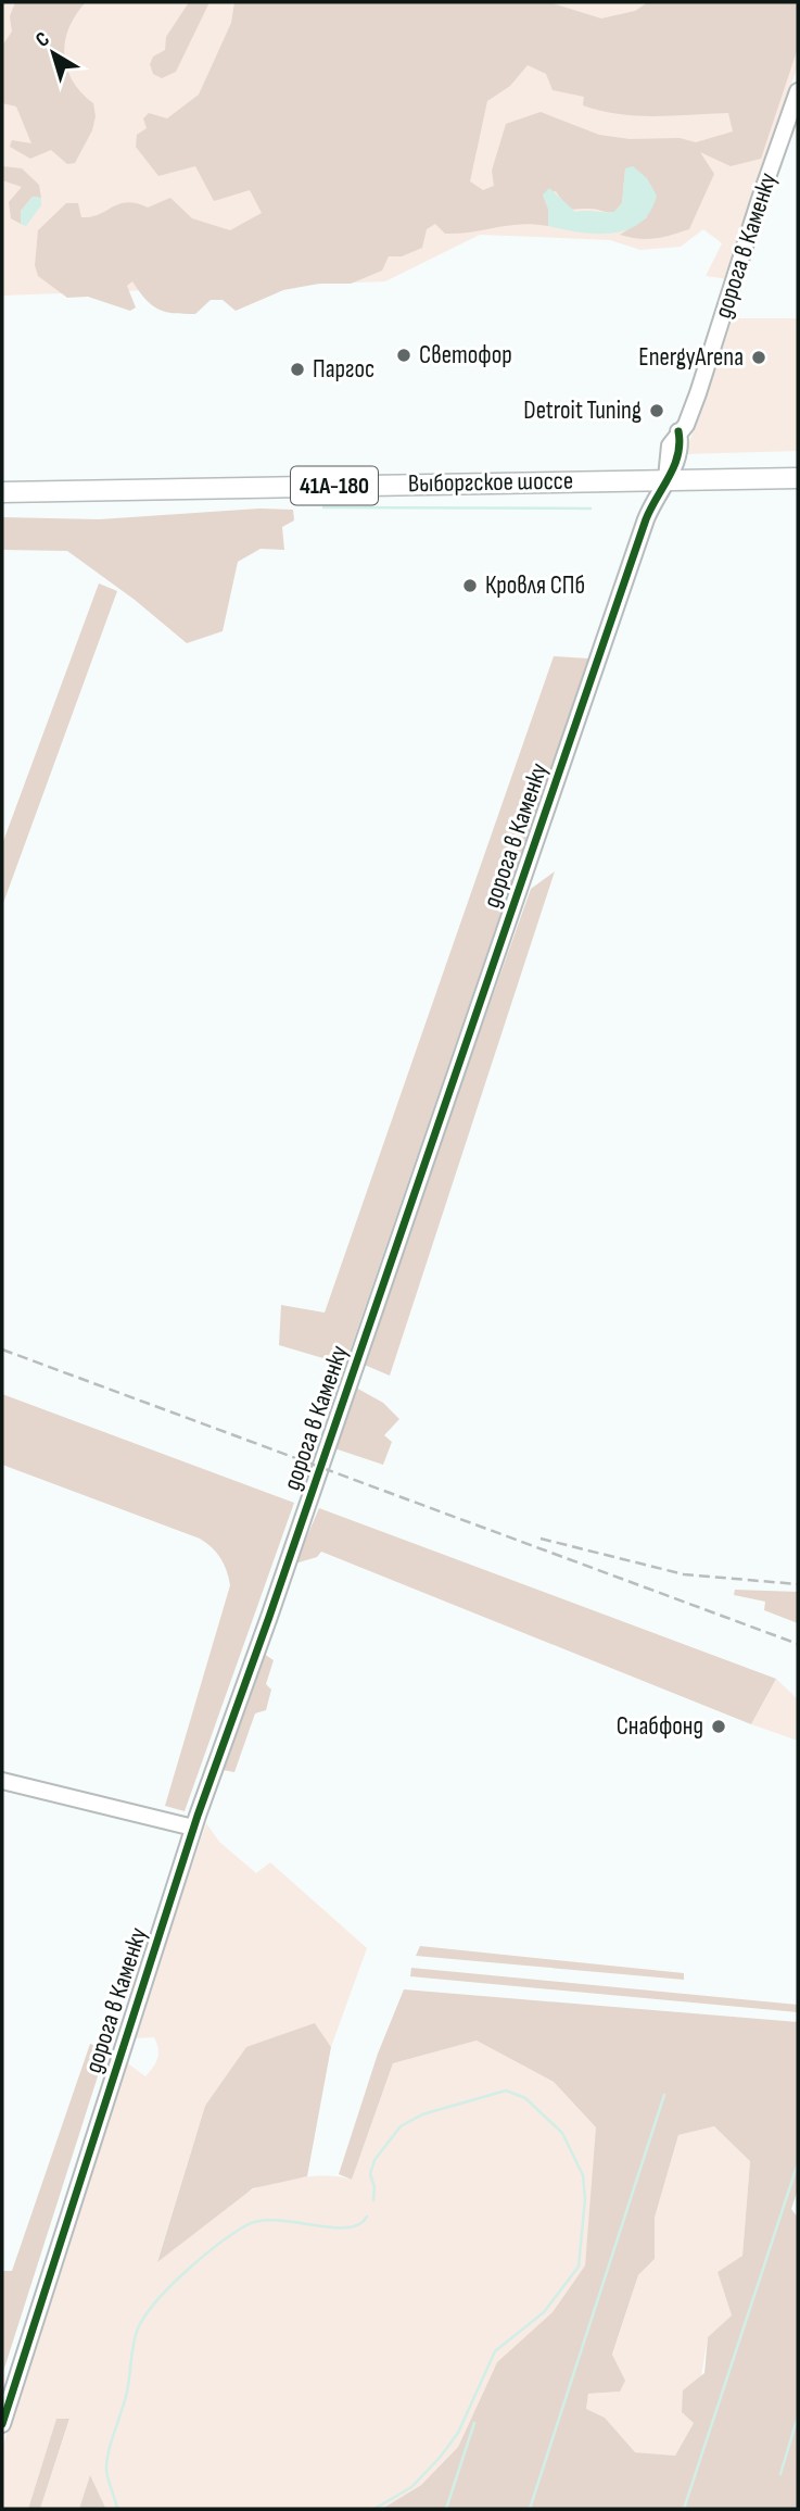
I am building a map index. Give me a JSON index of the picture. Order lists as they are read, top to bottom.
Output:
{
  "streets": {
    "main road": ["Выборгское шоссе", "41А-180"],
    "street": ["дорога в Каменку"]
  },
  "crossings": [
    ["дорога в Каменку", "Выборгское шоссе"]
  ],
  "places": [
    "Светофор",
    "EnergyArena",
    "Паргос",
    "Detroit Tuning",
    "Кровля СПб",
    "Снабфонд"
  ],
  "north": "top left"
}
